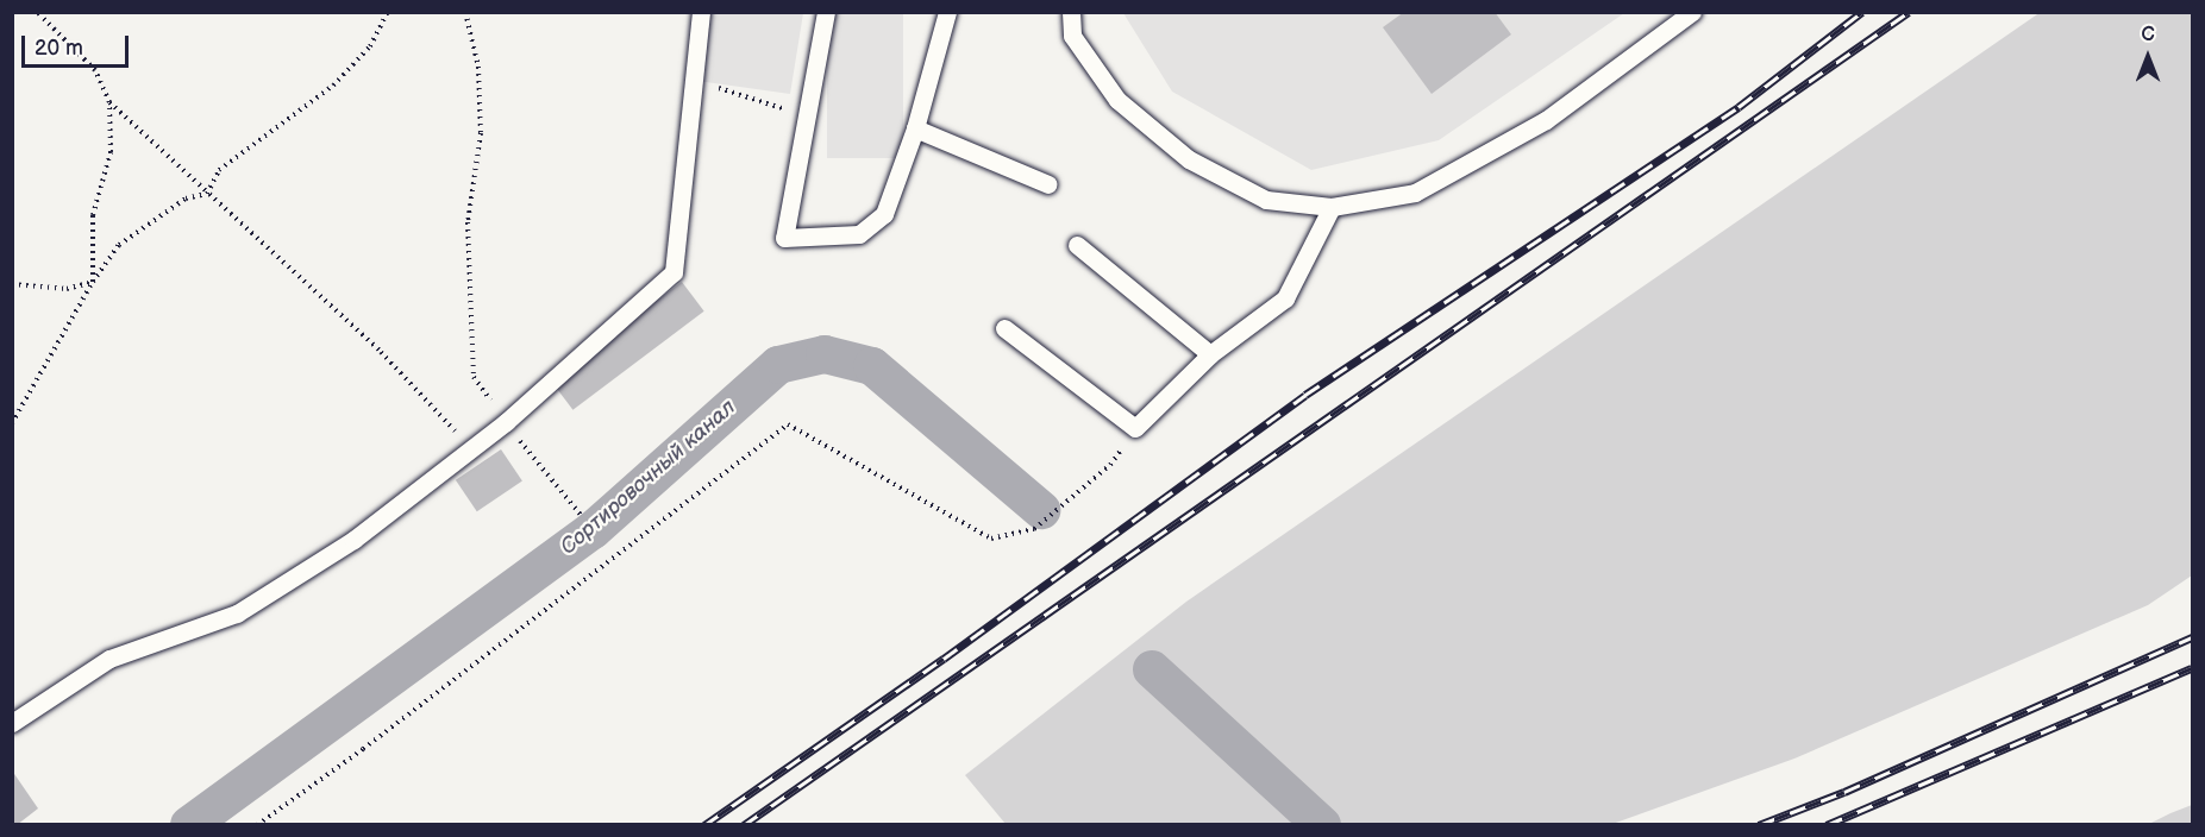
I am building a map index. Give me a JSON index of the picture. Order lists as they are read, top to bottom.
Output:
{
  "water": ["Сортировочный канал"],
  "scale_bar": "20 m",
  "north": "top"
}
